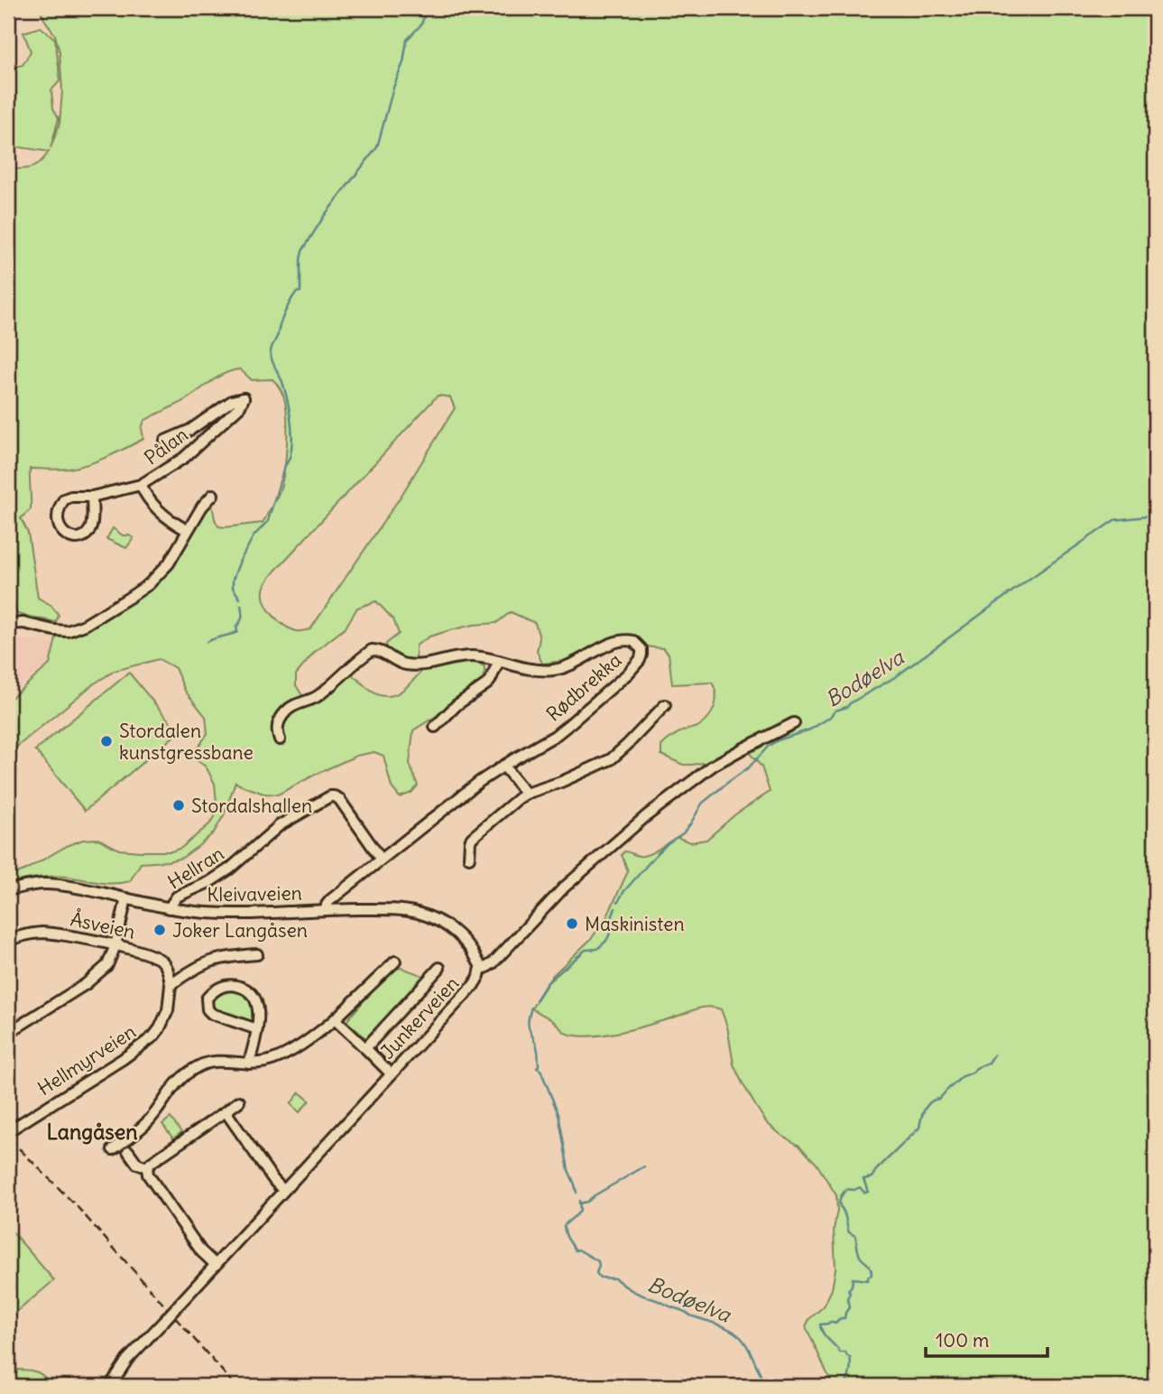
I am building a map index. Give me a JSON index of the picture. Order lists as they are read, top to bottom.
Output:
{
  "streets": {
    "street": [
      "Pålan",
      "Rødbrekka",
      "Hellran",
      "Kleivaveien",
      "Åsveien",
      "Junkerveien",
      "Hellmyrveien"
    ]
  },
  "crossings": [
    ["Rødbrekka", "Hellran"],
    ["Rødbrekka", "Kleivaveien"],
    ["Hellran", "Kleivaveien"],
    ["Kleivaveien", "Junkerveien"],
    ["Åsveien", "Hellmyrveien"]
  ],
  "districts": ["Langåsen"],
  "water": ["Bodøelva"],
  "places": [
    "Stordalen kunstgressbane",
    "Stordalshallen",
    "Maskinisten",
    "Joker Langåsen"
  ],
  "scale_bar": "100 m"
}
